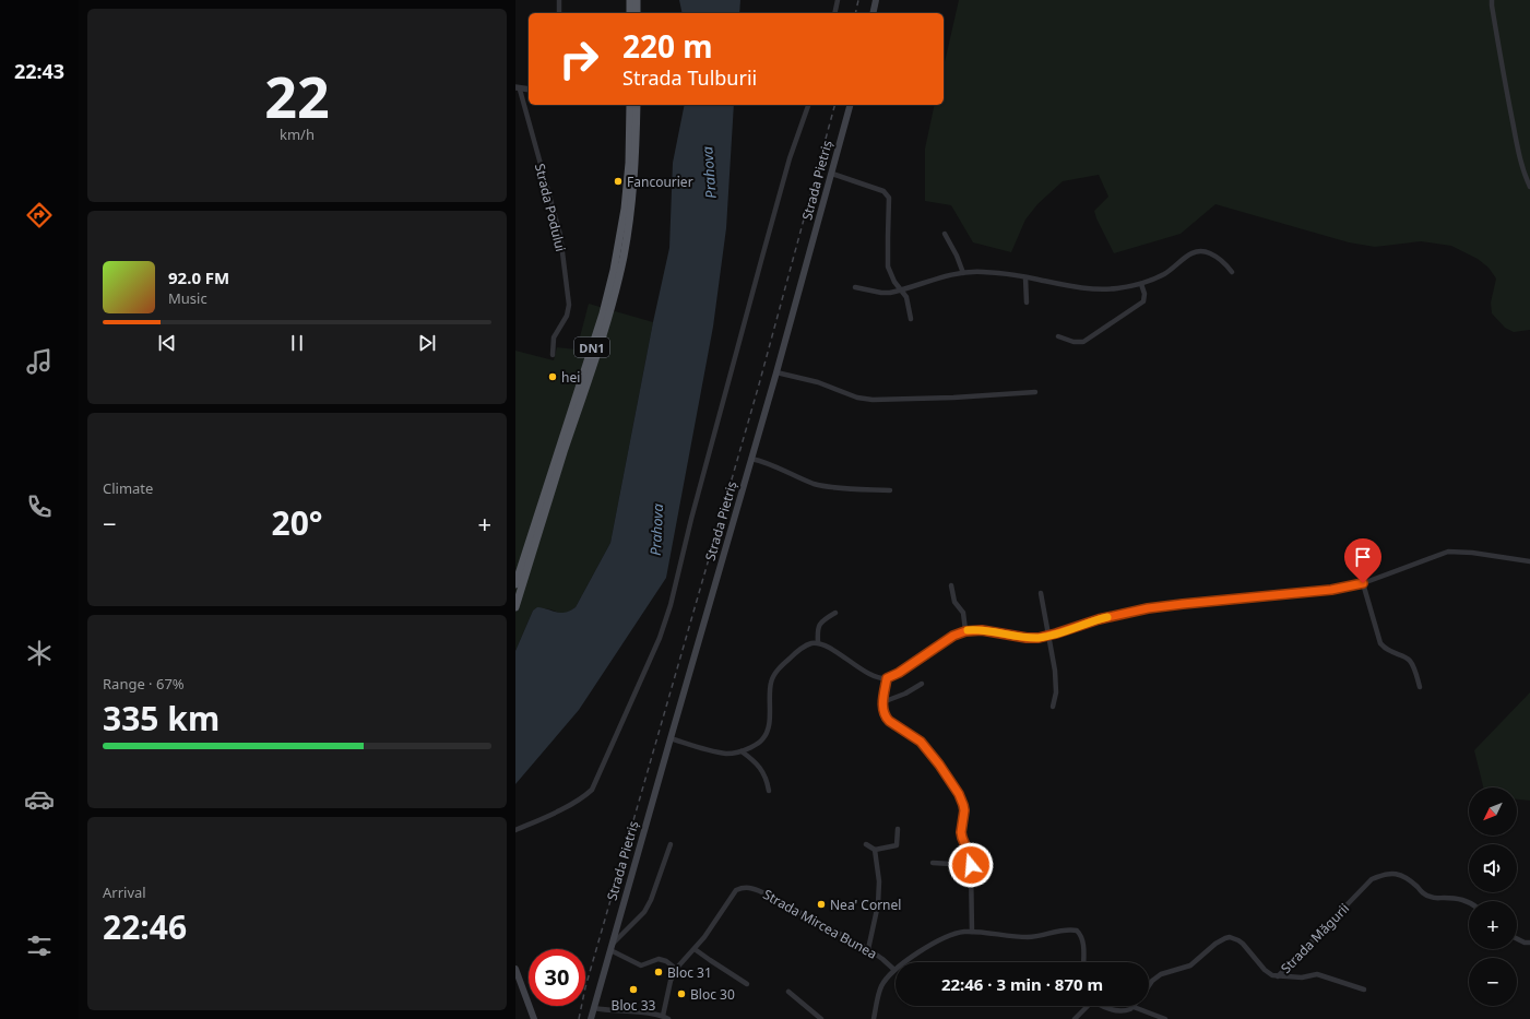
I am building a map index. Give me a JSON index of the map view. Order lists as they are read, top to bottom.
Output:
{
  "streets": {
    "highway": ["DN1"],
    "main road": ["Strada Pietriș"],
    "street": ["Strada Podului", "Strada Mircea Bunea", "Strada Măgurii"]
  },
  "water": ["Prahova"],
  "places": [
    "Fancourier",
    "hei",
    "Nea' Cornel",
    "Bloc 31",
    "Bloc 33",
    "Bloc 30"
  ],
  "north": "bottom left",
  "page": {
    "tabs": "22:43",
    "tile": [
      ["22", "km/h"],
      "Climate",
      ["Range · 67%", "335 km"],
      ["Arrival", "22:46"]
    ],
    "turn": ["220 m", "Strada Tulburii"],
    "song": ["92.0 FM", "Music"],
    "heat": ["−", "20°", "+"],
    "map_buttons": ["+", "−"],
    "limit": "30",
    "trip": "22:46 · 3 min · 870 m"
  }
}
